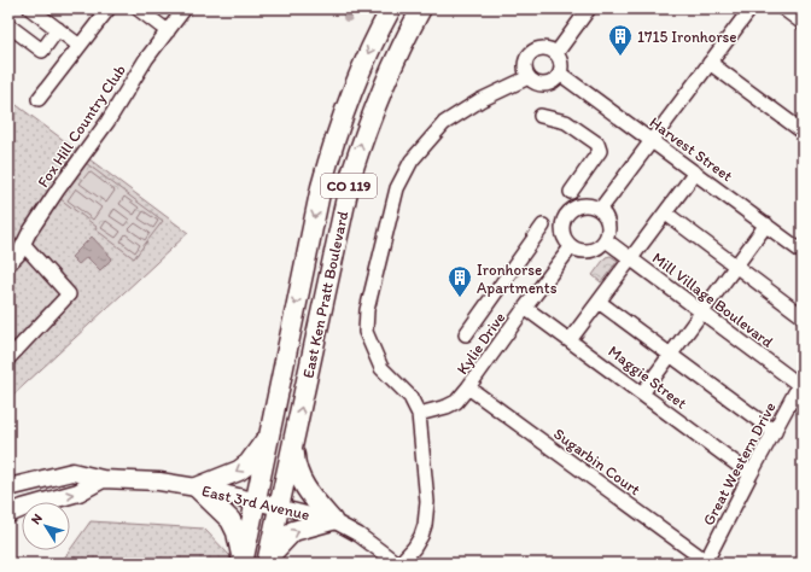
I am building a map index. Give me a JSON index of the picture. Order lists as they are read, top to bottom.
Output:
{
  "streets": {
    "highway": ["CO 119", "East Ken Pratt Boulevard"],
    "main road": ["East 3rd Avenue"],
    "street": [
      "Fox Hill Country Club",
      "Harvest Street",
      "Mill Village Boulevard",
      "Kylie Drive",
      "Maggie Street",
      "Sugarbin Court",
      "Great Western Drive"
    ]
  },
  "crossings": [
    ["East Ken Pratt Boulevard", "East 3rd Avenue"],
    ["Mill Village Boulevard", "Kylie Drive"],
    ["Mill Village Boulevard", "Great Western Drive"],
    ["Kylie Drive", "Maggie Street"],
    ["Kylie Drive", "Sugarbin Court"],
    ["Maggie Street", "Great Western Drive"],
    ["Sugarbin Court", "Great Western Drive"]
  ],
  "places": {
    "building": ["1715 Ironhorse", "Ironhorse Apartments"]
  },
  "north": "top left"
}
